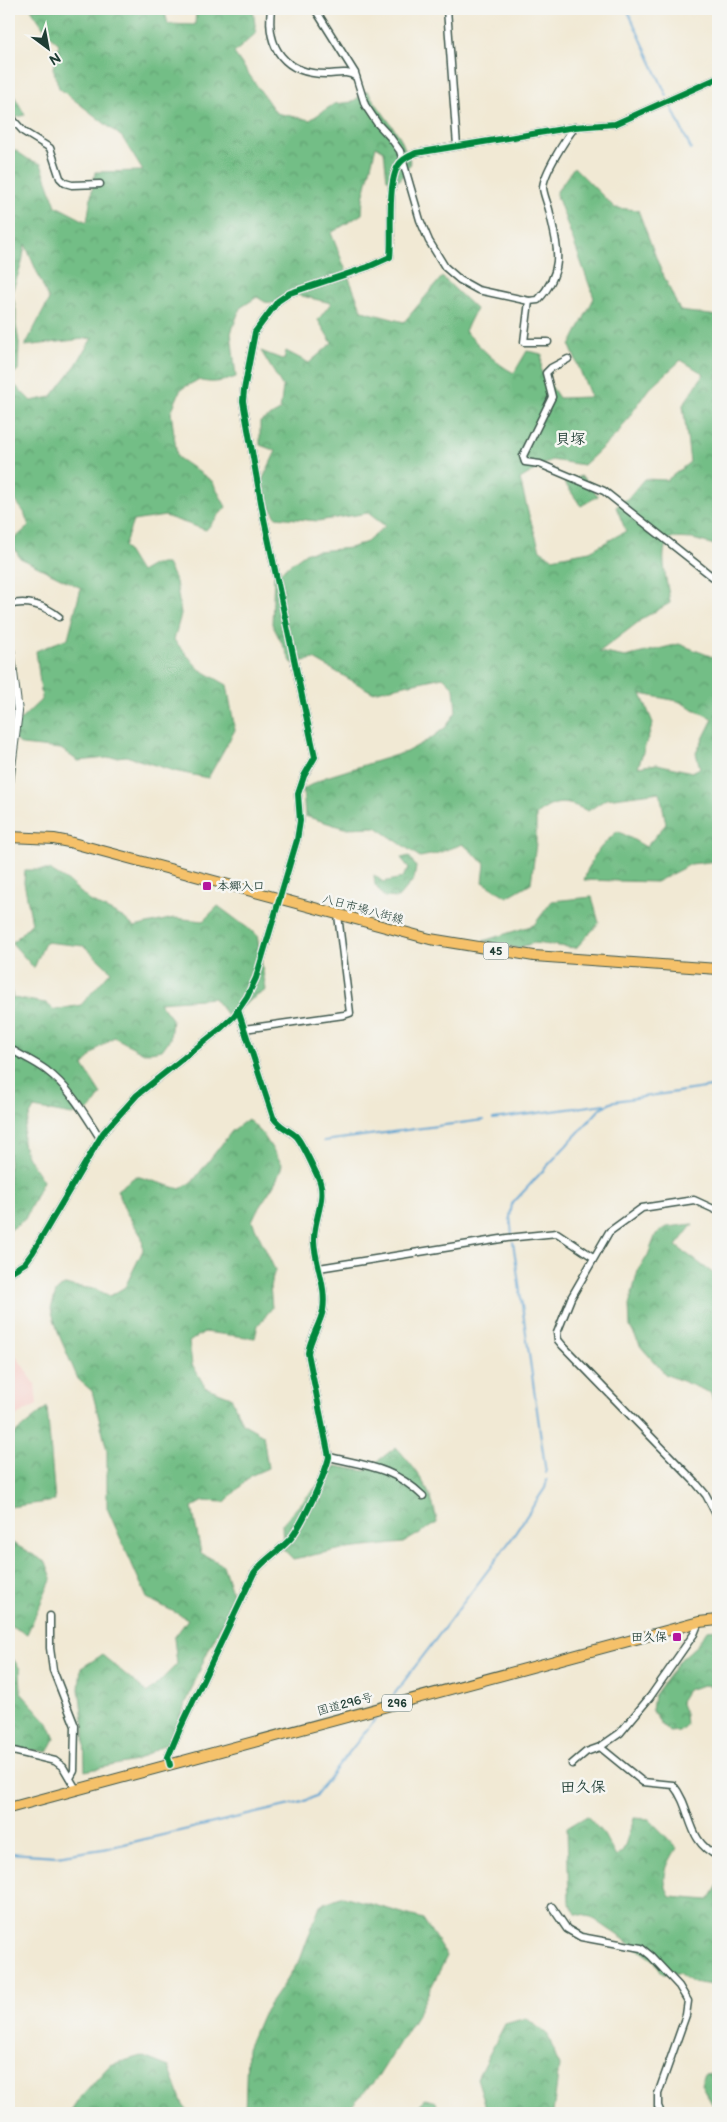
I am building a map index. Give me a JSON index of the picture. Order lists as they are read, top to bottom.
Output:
{
  "streets": {
    "main road": [
      "八日市場八街線",
      "45",
      "296",
      "国道296号"
    ]
  },
  "districts": ["貝塚", "田久保"],
  "places": {
    "transit": ["本郷入口", "田久保"]
  },
  "north": "bottom right"
}
